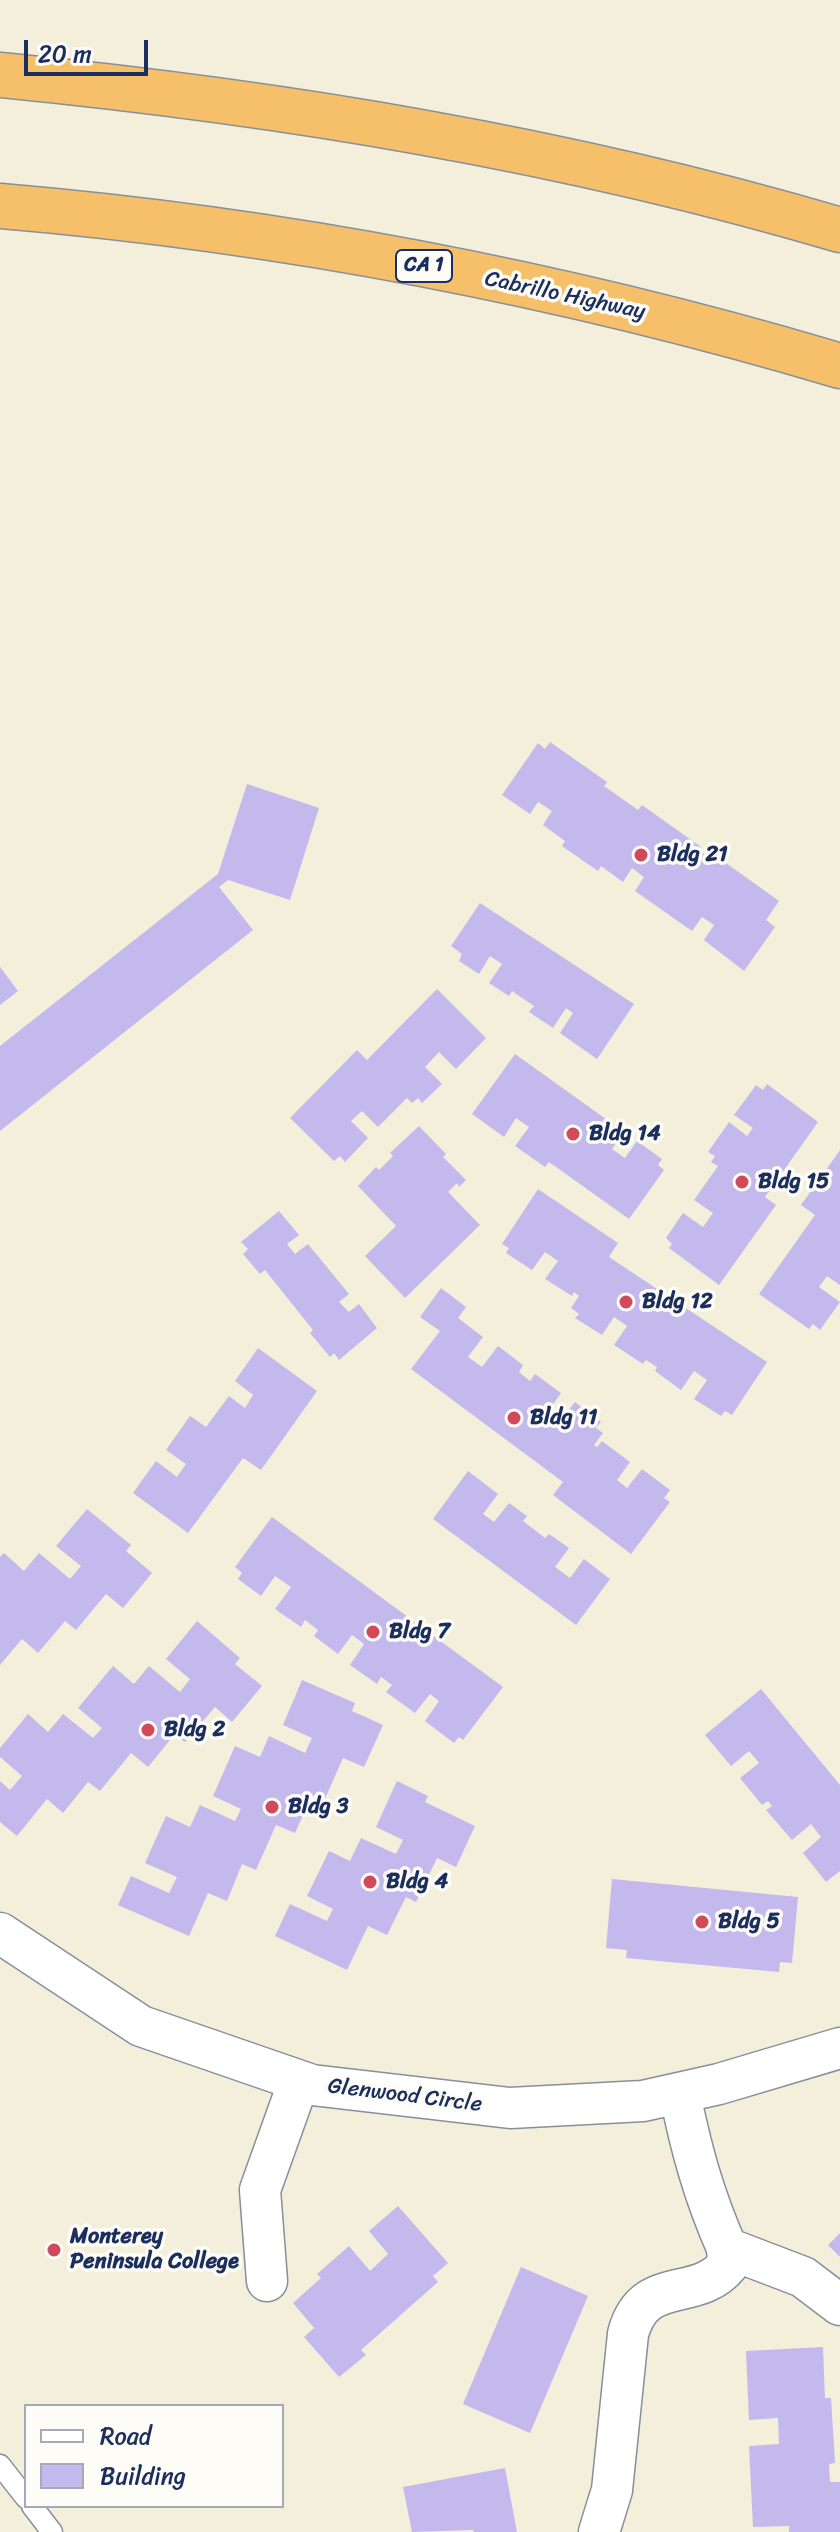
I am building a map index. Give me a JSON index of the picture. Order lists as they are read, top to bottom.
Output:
{
  "streets": {
    "highway": ["CA 1", "Cabrillo Highway"],
    "street": ["Glenwood Circle"]
  },
  "places": [
    "Bldg 21",
    "Bldg 14",
    "Bldg 15",
    "Bldg 12",
    "Bldg 11",
    "Bldg 7",
    "Bldg 2",
    "Bldg 3",
    "Bldg 4",
    "Bldg 5",
    "Monterey Peninsula College"
  ],
  "legend": ["Road", "Building"],
  "scale_bar": "20 m"
}
